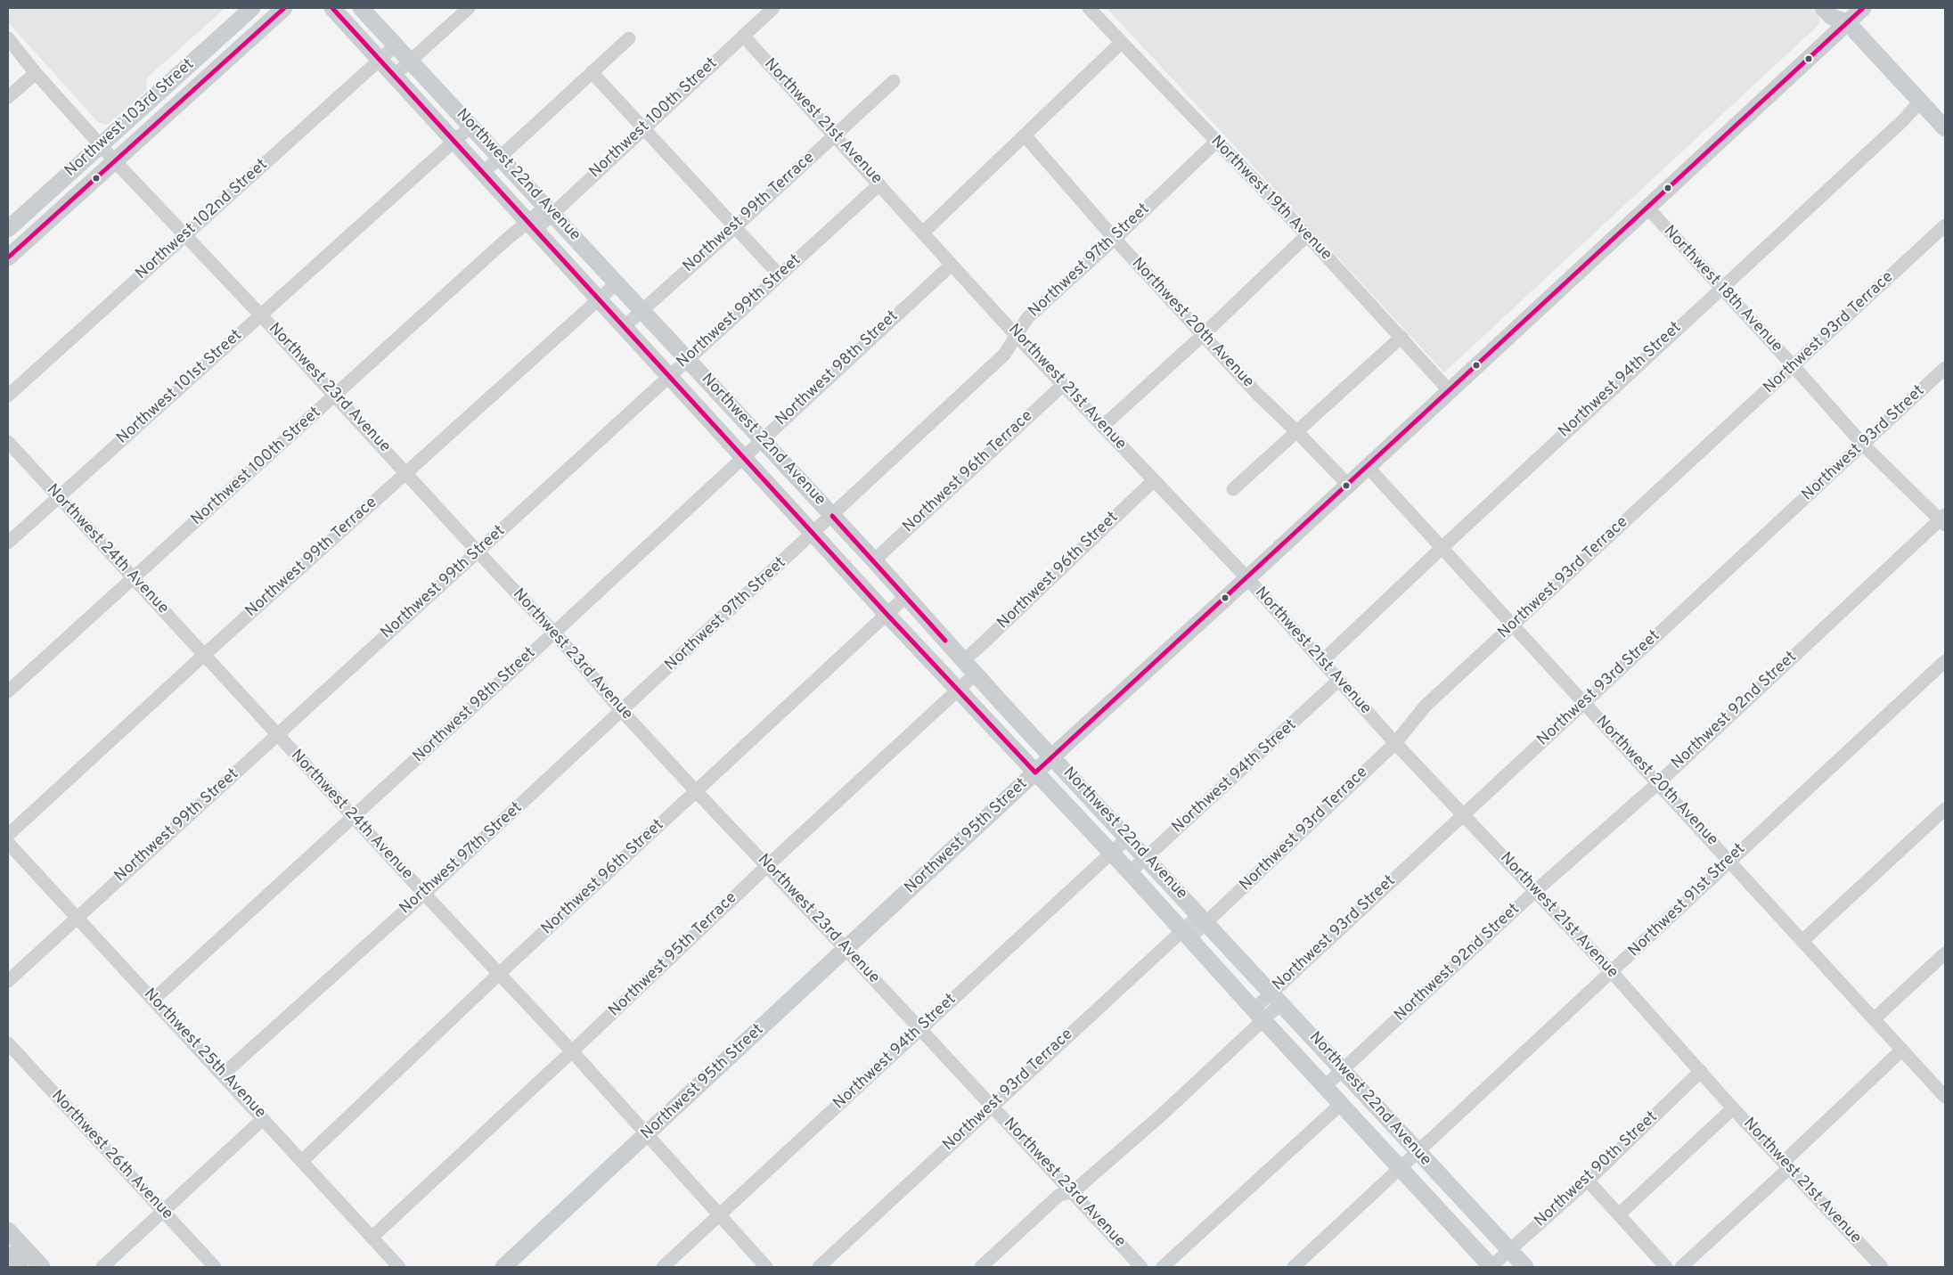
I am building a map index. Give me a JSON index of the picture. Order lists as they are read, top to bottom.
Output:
{
  "streets": {
    "main road": ["Northwest 103rd Street", "Northwest 22nd Avenue", "Northwest 95th Street"],
    "street": [
      "Northwest 100th Street",
      "Northwest 21st Avenue",
      "Northwest 19th Avenue",
      "Northwest 99th Terrace",
      "Northwest 102nd Street",
      "Northwest 97th Street",
      "Northwest 18th Avenue",
      "Northwest 99th Street",
      "Northwest 20th Avenue",
      "Northwest 93rd Terrace",
      "Northwest 98th Street",
      "Northwest 94th Street",
      "Northwest 101st Street",
      "Northwest 23rd Avenue",
      "Northwest 93rd Street",
      "Northwest 96th Terrace",
      "Northwest 24th Avenue",
      "Northwest 96th Street",
      "Northwest 92nd Street",
      "Northwest 91st Street",
      "Northwest 95th Terrace",
      "Northwest 25th Avenue",
      "Northwest 26th Avenue",
      "Northwest 90th Street"
    ]
  },
  "crossings": [
    ["Northwest 103rd Street", "Northwest 23rd Avenue"],
    ["Northwest 100th Street", "Northwest 21st Avenue"],
    ["Northwest 100th Street", "Northwest 22nd Avenue"],
    ["Northwest 100th Street", "Northwest 23rd Avenue"],
    ["Northwest 100th Street", "Northwest 24th Avenue"],
    ["Northwest 21st Avenue", "Northwest 99th Terrace"],
    ["Northwest 21st Avenue", "Northwest 97th Street"],
    ["Northwest 21st Avenue", "Northwest 99th Street"],
    ["Northwest 21st Avenue", "Northwest 93rd Terrace"],
    ["Northwest 21st Avenue", "Northwest 98th Street"],
    ["Northwest 21st Avenue", "Northwest 94th Street"],
    ["Northwest 21st Avenue", "Northwest 93rd Street"],
    ["Northwest 21st Avenue", "Northwest 96th Terrace"],
    ["Northwest 21st Avenue", "Northwest 96th Street"],
    ["Northwest 21st Avenue", "Northwest 92nd Street"],
    ["Northwest 21st Avenue", "Northwest 95th Street"],
    ["Northwest 21st Avenue", "Northwest 91st Street"],
    ["Northwest 21st Avenue", "Northwest 90th Street"],
    ["Northwest 22nd Avenue", "Northwest 99th Terrace"],
    ["Northwest 22nd Avenue", "Northwest 102nd Street"],
    ["Northwest 22nd Avenue", "Northwest 97th Street"],
    ["Northwest 22nd Avenue", "Northwest 99th Street"],
    ["Northwest 22nd Avenue", "Northwest 93rd Terrace"],
    ["Northwest 22nd Avenue", "Northwest 98th Street"],
    ["Northwest 22nd Avenue", "Northwest 94th Street"],
    ["Northwest 22nd Avenue", "Northwest 101st Street"],
    ["Northwest 22nd Avenue", "Northwest 93rd Street"],
    ["Northwest 22nd Avenue", "Northwest 96th Terrace"],
    ["Northwest 22nd Avenue", "Northwest 96th Street"],
    ["Northwest 22nd Avenue", "Northwest 92nd Street"],
    ["Northwest 22nd Avenue", "Northwest 95th Street"],
    ["Northwest 22nd Avenue", "Northwest 91st Street"],
    ["Northwest 22nd Avenue", "Northwest 95th Terrace"],
    ["Northwest 22nd Avenue", "Northwest 90th Street"],
    ["Northwest 19th Avenue", "Northwest 97th Street"],
    ["Northwest 19th Avenue", "Northwest 95th Street"],
    ["Northwest 99th Terrace", "Northwest 23rd Avenue"],
    ["Northwest 99th Terrace", "Northwest 24th Avenue"],
    ["Northwest 102nd Street", "Northwest 23rd Avenue"],
    ["Northwest 97th Street", "Northwest 20th Avenue"],
    ["Northwest 97th Street", "Northwest 23rd Avenue"],
    ["Northwest 97th Street", "Northwest 24th Avenue"],
    ["Northwest 97th Street", "Northwest 25th Avenue"],
    ["Northwest 18th Avenue", "Northwest 93rd Terrace"],
    ["Northwest 18th Avenue", "Northwest 94th Street"],
    ["Northwest 18th Avenue", "Northwest 93rd Street"],
    ["Northwest 18th Avenue", "Northwest 92nd Street"],
    ["Northwest 18th Avenue", "Northwest 95th Street"],
    ["Northwest 99th Street", "Northwest 23rd Avenue"],
    ["Northwest 99th Street", "Northwest 24th Avenue"],
    ["Northwest 99th Street", "Northwest 25th Avenue"],
    ["Northwest 20th Avenue", "Northwest 93rd Terrace"],
    ["Northwest 20th Avenue", "Northwest 94th Street"],
    ["Northwest 20th Avenue", "Northwest 93rd Street"],
    ["Northwest 20th Avenue", "Northwest 92nd Street"],
    ["Northwest 20th Avenue", "Northwest 95th Street"],
    ["Northwest 20th Avenue", "Northwest 91st Street"],
    ["Northwest 93rd Terrace", "Northwest 23rd Avenue"],
    ["Northwest 98th Street", "Northwest 23rd Avenue"],
    ["Northwest 98th Street", "Northwest 24th Avenue"],
    ["Northwest 98th Street", "Northwest 25th Avenue"],
    ["Northwest 94th Street", "Northwest 23rd Avenue"],
    ["Northwest 94th Street", "Northwest 24th Avenue"],
    ["Northwest 101st Street", "Northwest 23rd Avenue"],
    ["Northwest 101st Street", "Northwest 24th Avenue"],
    ["Northwest 23rd Avenue", "Northwest 93rd Street"],
    ["Northwest 23rd Avenue", "Northwest 96th Street"],
    ["Northwest 23rd Avenue", "Northwest 95th Street"],
    ["Northwest 23rd Avenue", "Northwest 95th Terrace"],
    ["Northwest 24th Avenue", "Northwest 96th Street"],
    ["Northwest 24th Avenue", "Northwest 95th Street"],
    ["Northwest 24th Avenue", "Northwest 95th Terrace"],
    ["Northwest 96th Street", "Northwest 25th Avenue"],
    ["Northwest 95th Terrace", "Northwest 25th Avenue"]
  ]
}
